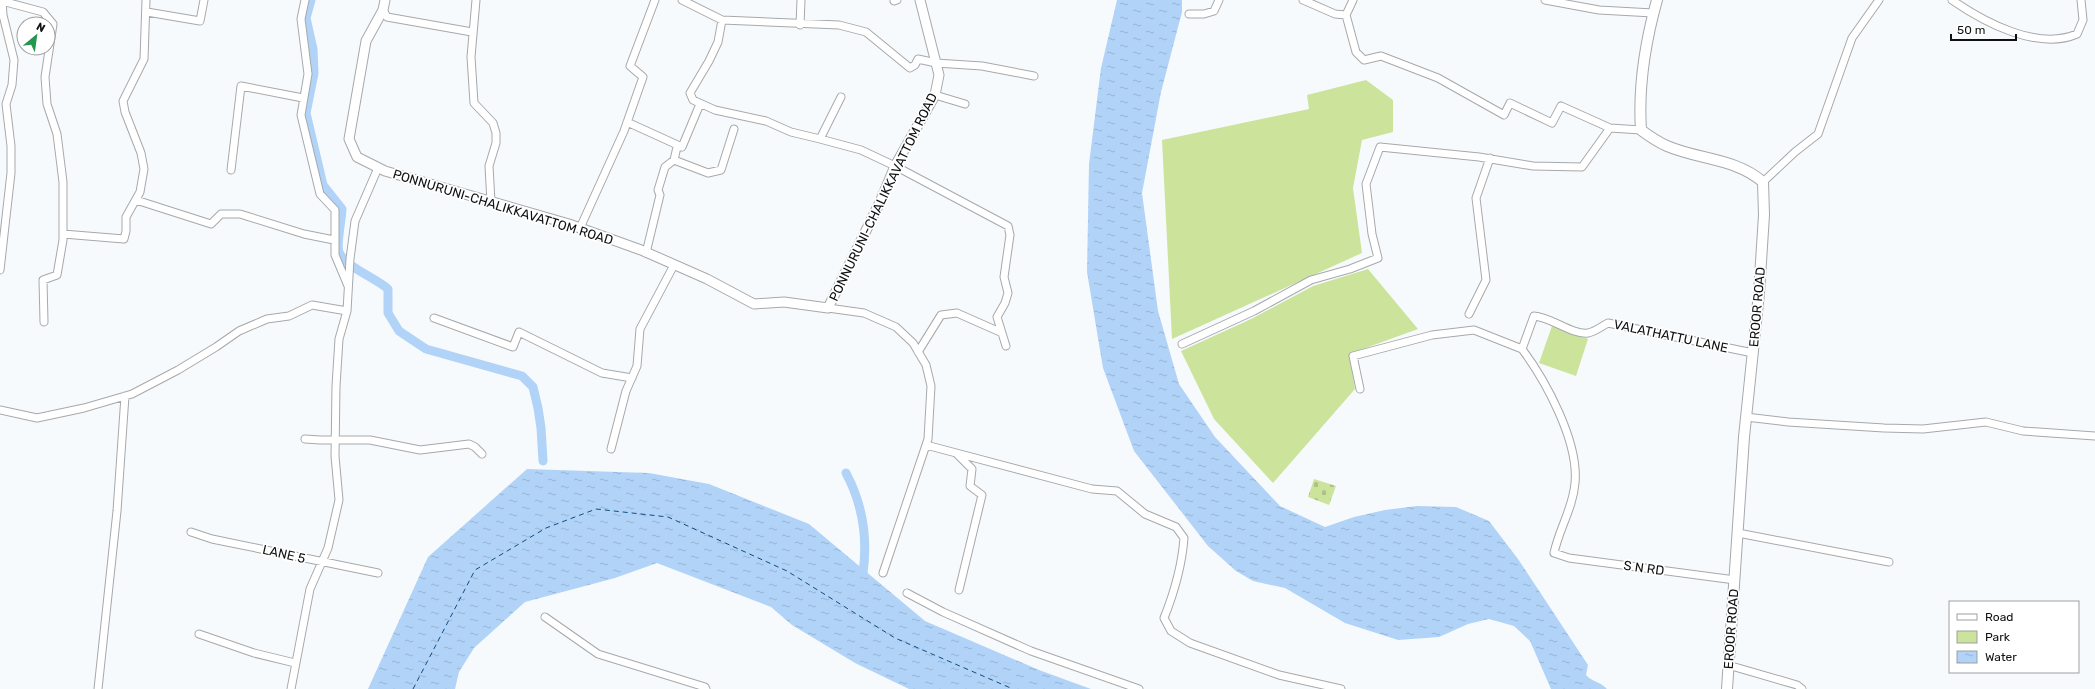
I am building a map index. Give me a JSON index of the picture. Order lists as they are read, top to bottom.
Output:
{
  "streets": {
    "main road": ["EROOR ROAD"],
    "street": [
      "PONNURUNI-CHALIKKAVATTOM ROAD",
      "VALATHATTU LANE",
      "LANE 5",
      "S N RD"
    ]
  },
  "crossings": [
    ["EROOR ROAD", "VALATHATTU LANE"],
    ["EROOR ROAD", "S N RD"],
    ["VALATHATTU LANE", "S N RD"]
  ],
  "legend": ["Road", "Park", "Water"],
  "scale_bar": "50 m",
  "north": "top right"
}
